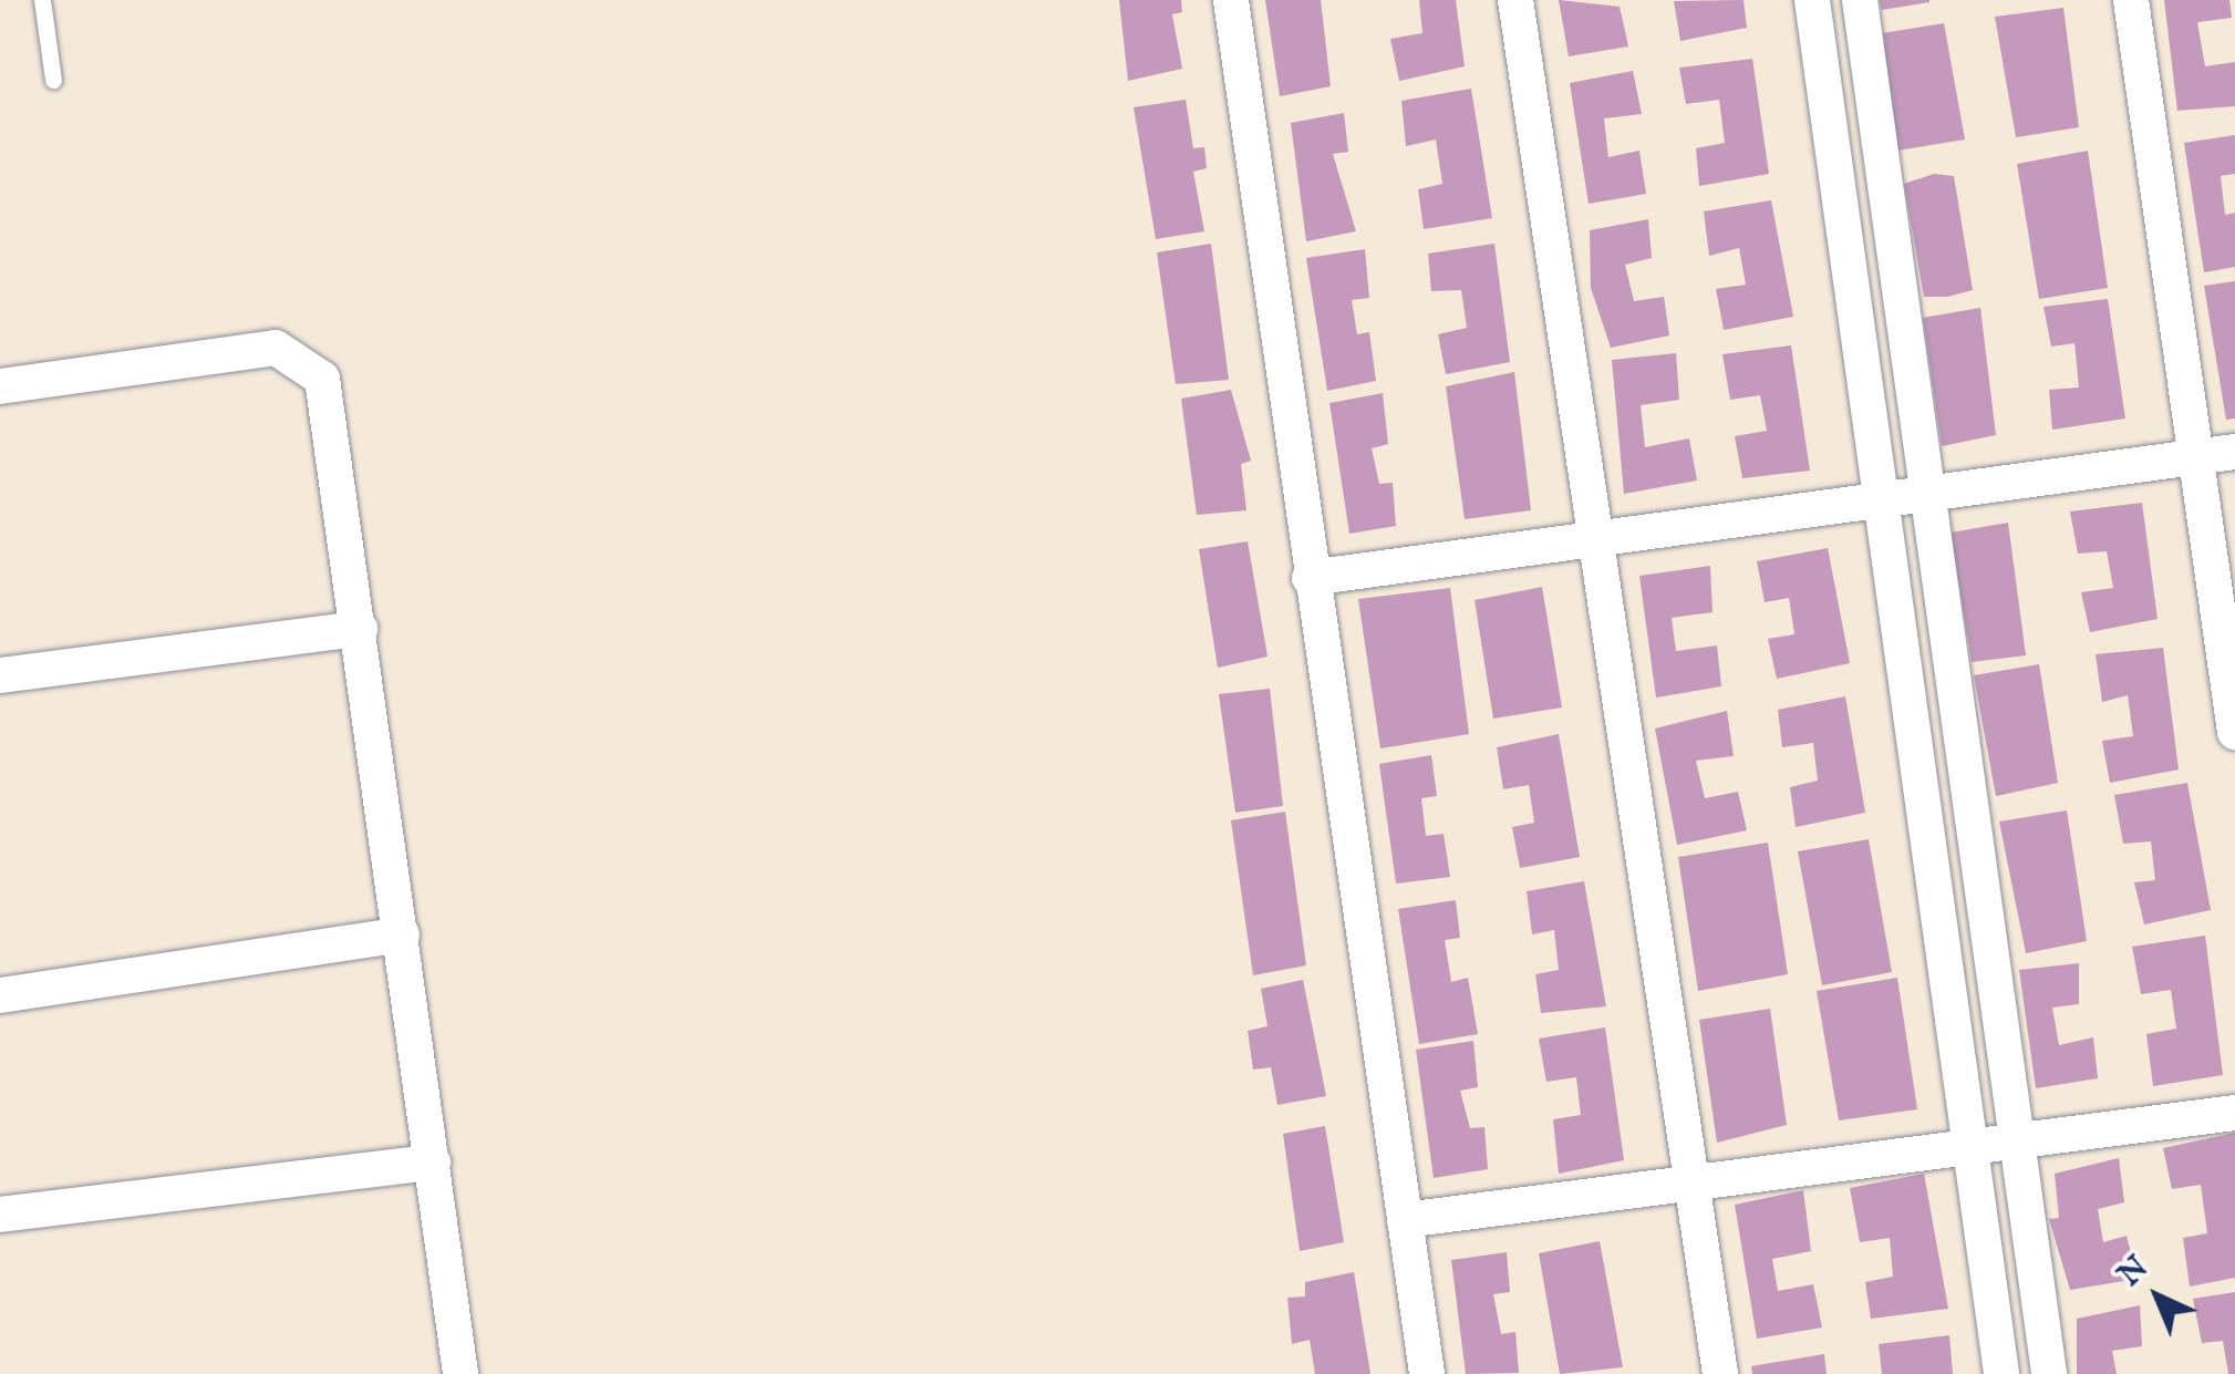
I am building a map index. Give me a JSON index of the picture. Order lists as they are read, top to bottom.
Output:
{
  "north": "top left"
}
